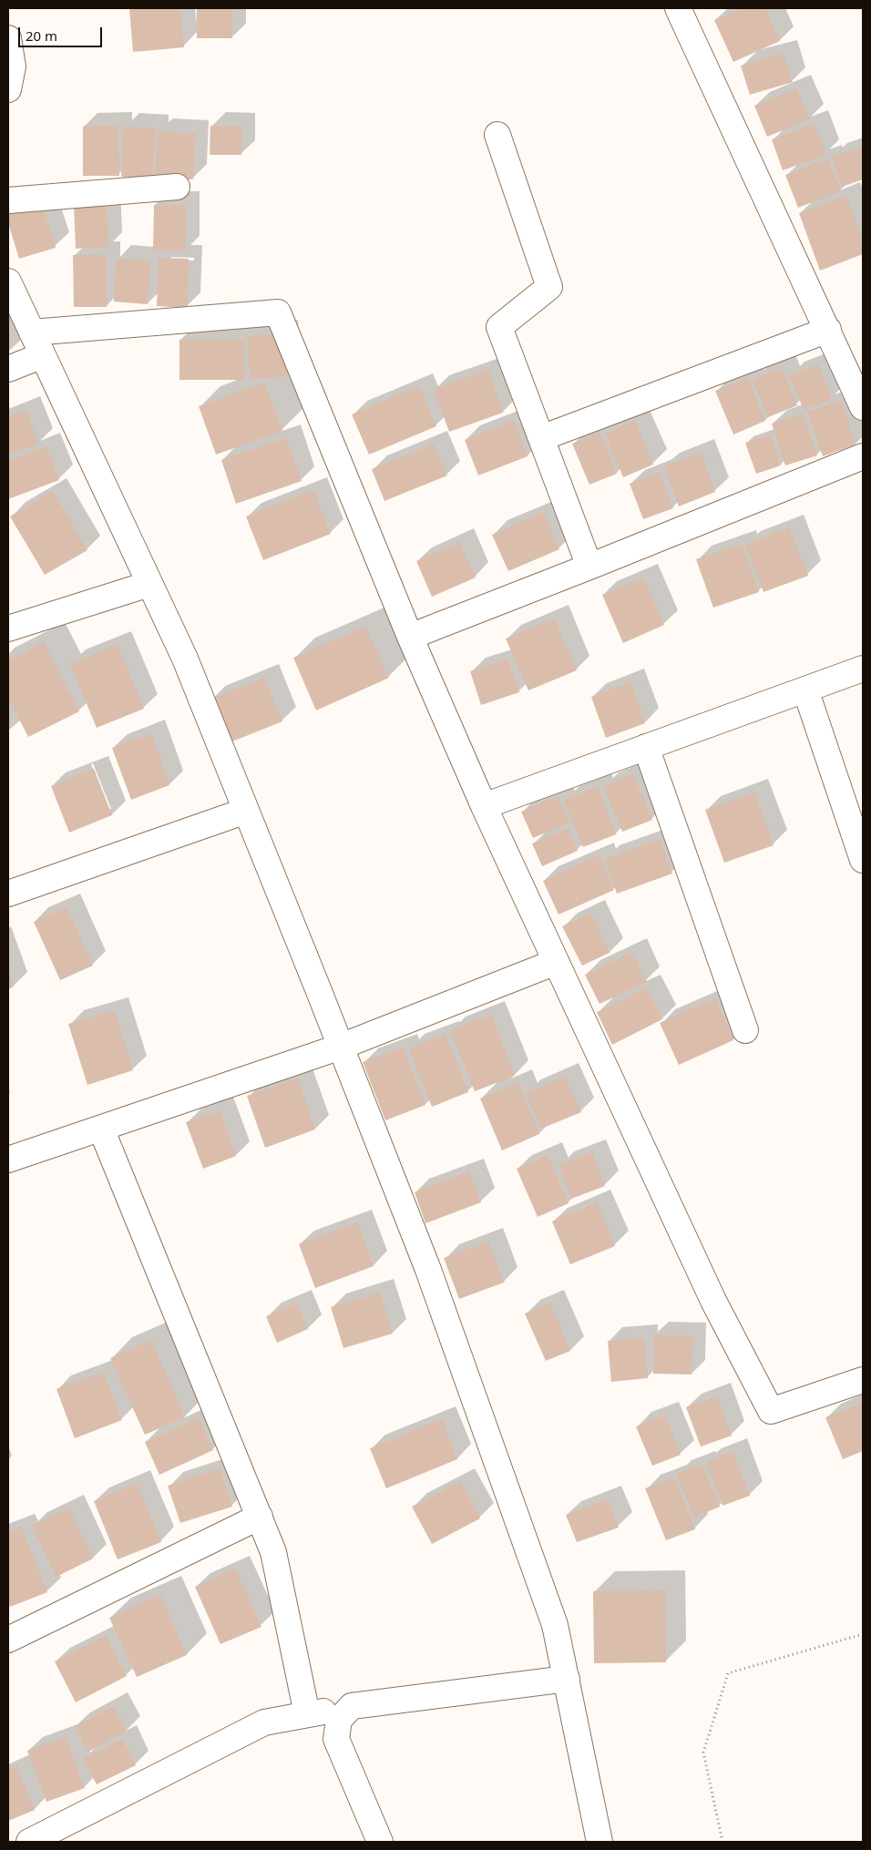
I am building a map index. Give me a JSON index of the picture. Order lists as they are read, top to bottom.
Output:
{
  "scale_bar": "20 m"
}
